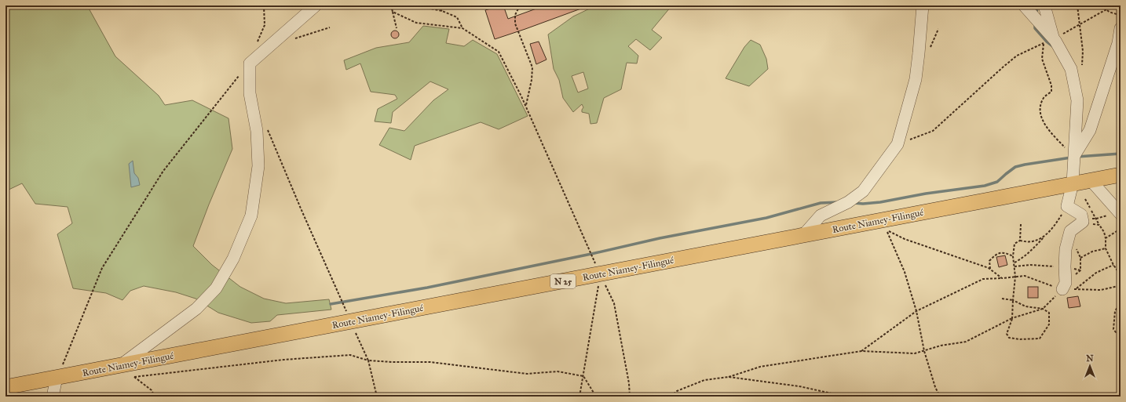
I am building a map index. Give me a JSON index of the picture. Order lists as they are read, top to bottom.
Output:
{
  "streets": {
    "main road": ["Route Niamey-Filingué", "N 25"]
  },
  "north": "top"
}
